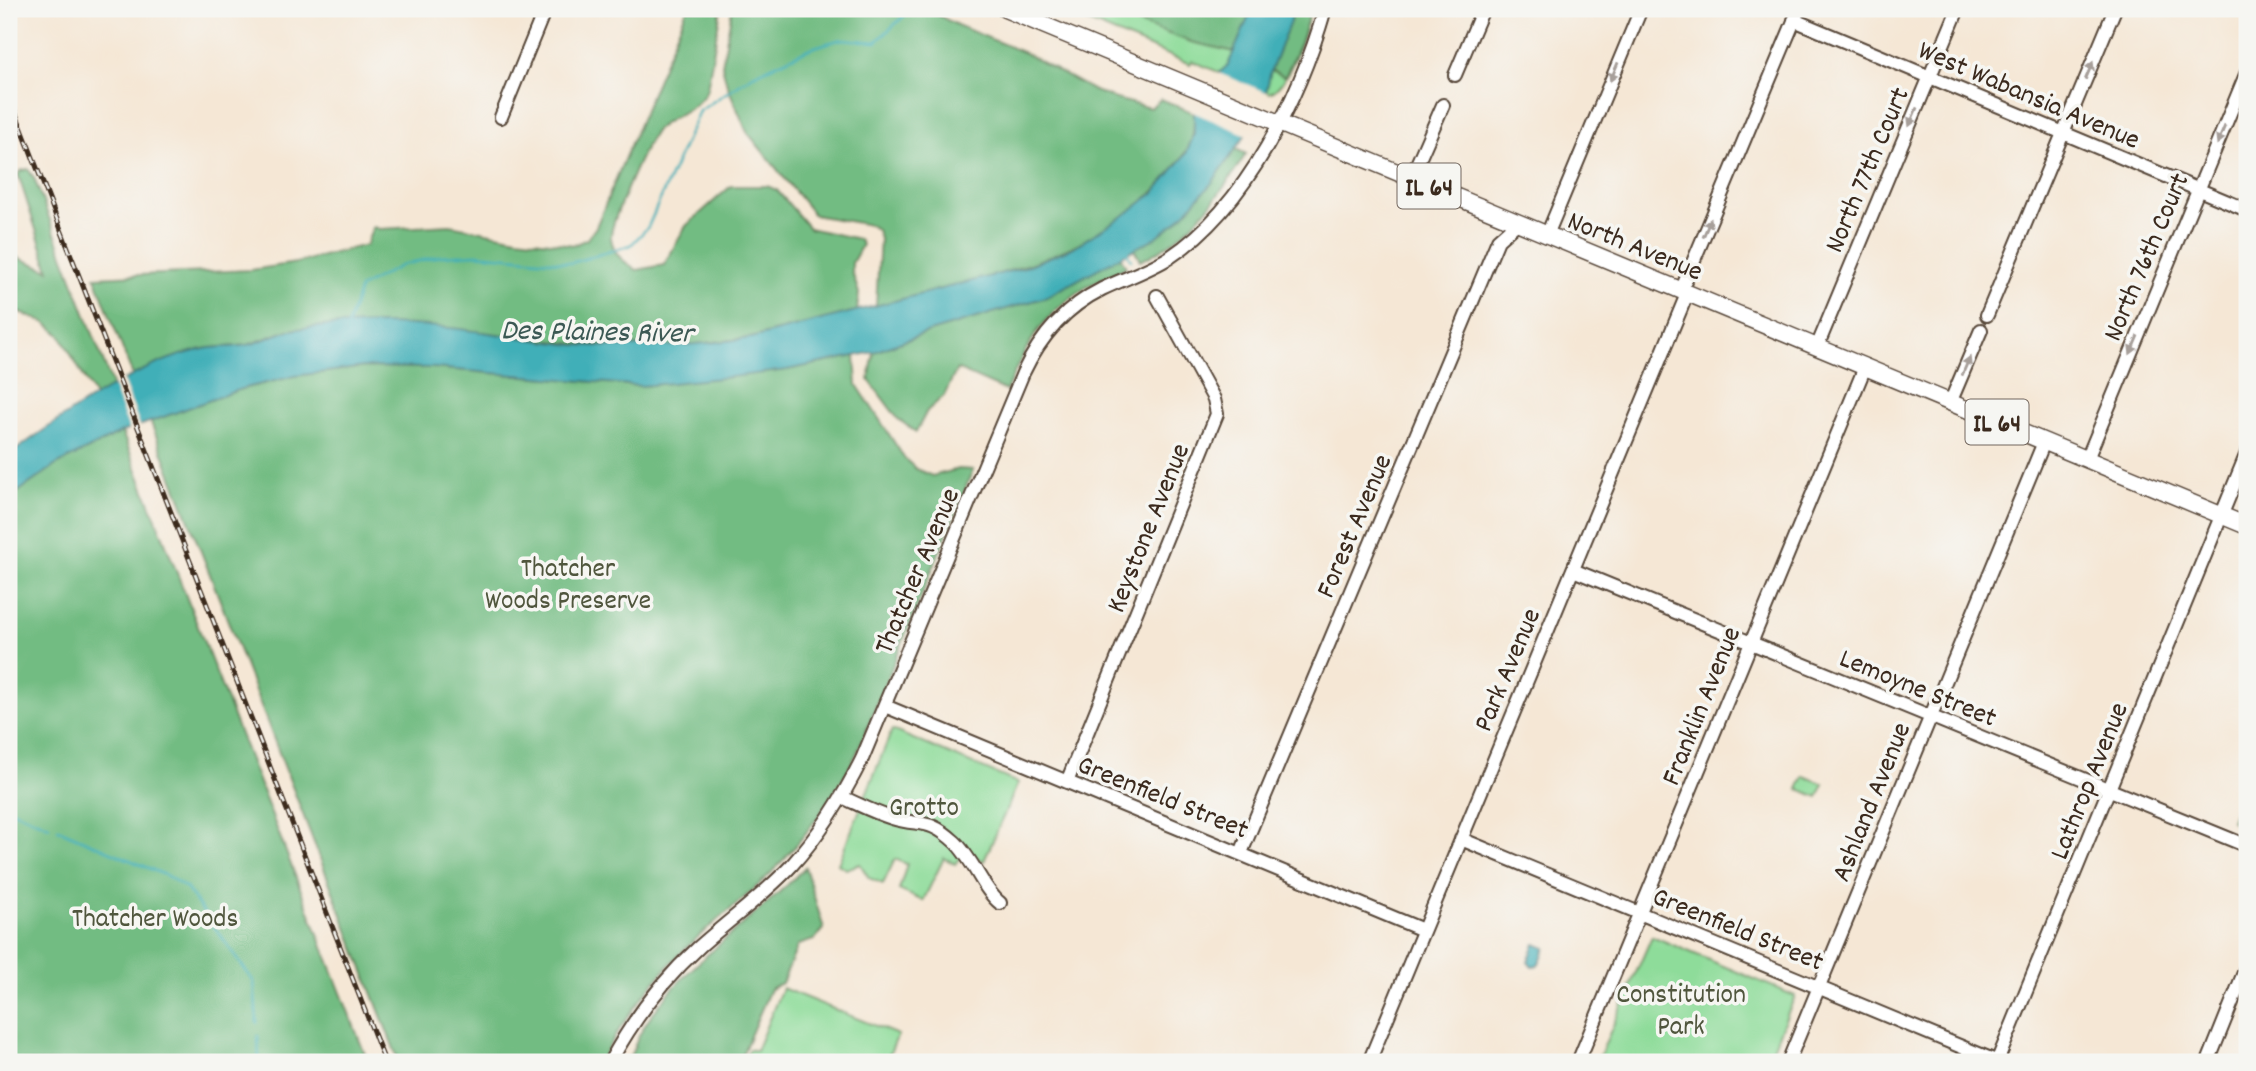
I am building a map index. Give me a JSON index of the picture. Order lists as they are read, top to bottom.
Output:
{
  "streets": {
    "main road": ["IL 64", "North Avenue"],
    "street": [
      "West Wabansia Avenue",
      "North 77th Court",
      "North 76th Court",
      "Forest Avenue",
      "Keystone Avenue",
      "Thatcher Avenue",
      "Park Avenue",
      "Lemoyne Street",
      "Franklin Avenue",
      "Lathrop Avenue",
      "Greenfield Street",
      "Ashland Avenue"
    ]
  },
  "crossings": [
    ["West Wabansia Avenue", "North 77th Court"],
    ["West Wabansia Avenue", "North 76th Court"],
    ["West Wabansia Avenue", "Park Avenue"],
    ["North 77th Court", "North Avenue"],
    ["North Avenue", "North 76th Court"],
    ["North Avenue", "Forest Avenue"],
    ["North Avenue", "Thatcher Avenue"],
    ["North Avenue", "Park Avenue"],
    ["North Avenue", "Franklin Avenue"],
    ["North Avenue", "Lathrop Avenue"],
    ["North Avenue", "Ashland Avenue"],
    ["Forest Avenue", "Greenfield Street"],
    ["Keystone Avenue", "Greenfield Street"],
    ["Thatcher Avenue", "Greenfield Street"],
    ["Park Avenue", "Lemoyne Street"],
    ["Park Avenue", "Greenfield Street"],
    ["Lemoyne Street", "Franklin Avenue"],
    ["Lemoyne Street", "Lathrop Avenue"],
    ["Lemoyne Street", "Ashland Avenue"],
    ["Franklin Avenue", "Greenfield Street"],
    ["Lathrop Avenue", "Greenfield Street"],
    ["Greenfield Street", "Ashland Avenue"]
  ],
  "one_way": ["North 77th Court", "North 76th Court"],
  "water": ["Des Plaines River"],
  "parks": [
    "Thatcher Woods Preserve",
    "Grotto",
    "Thatcher Woods",
    "Constitution Park"
  ]
}
